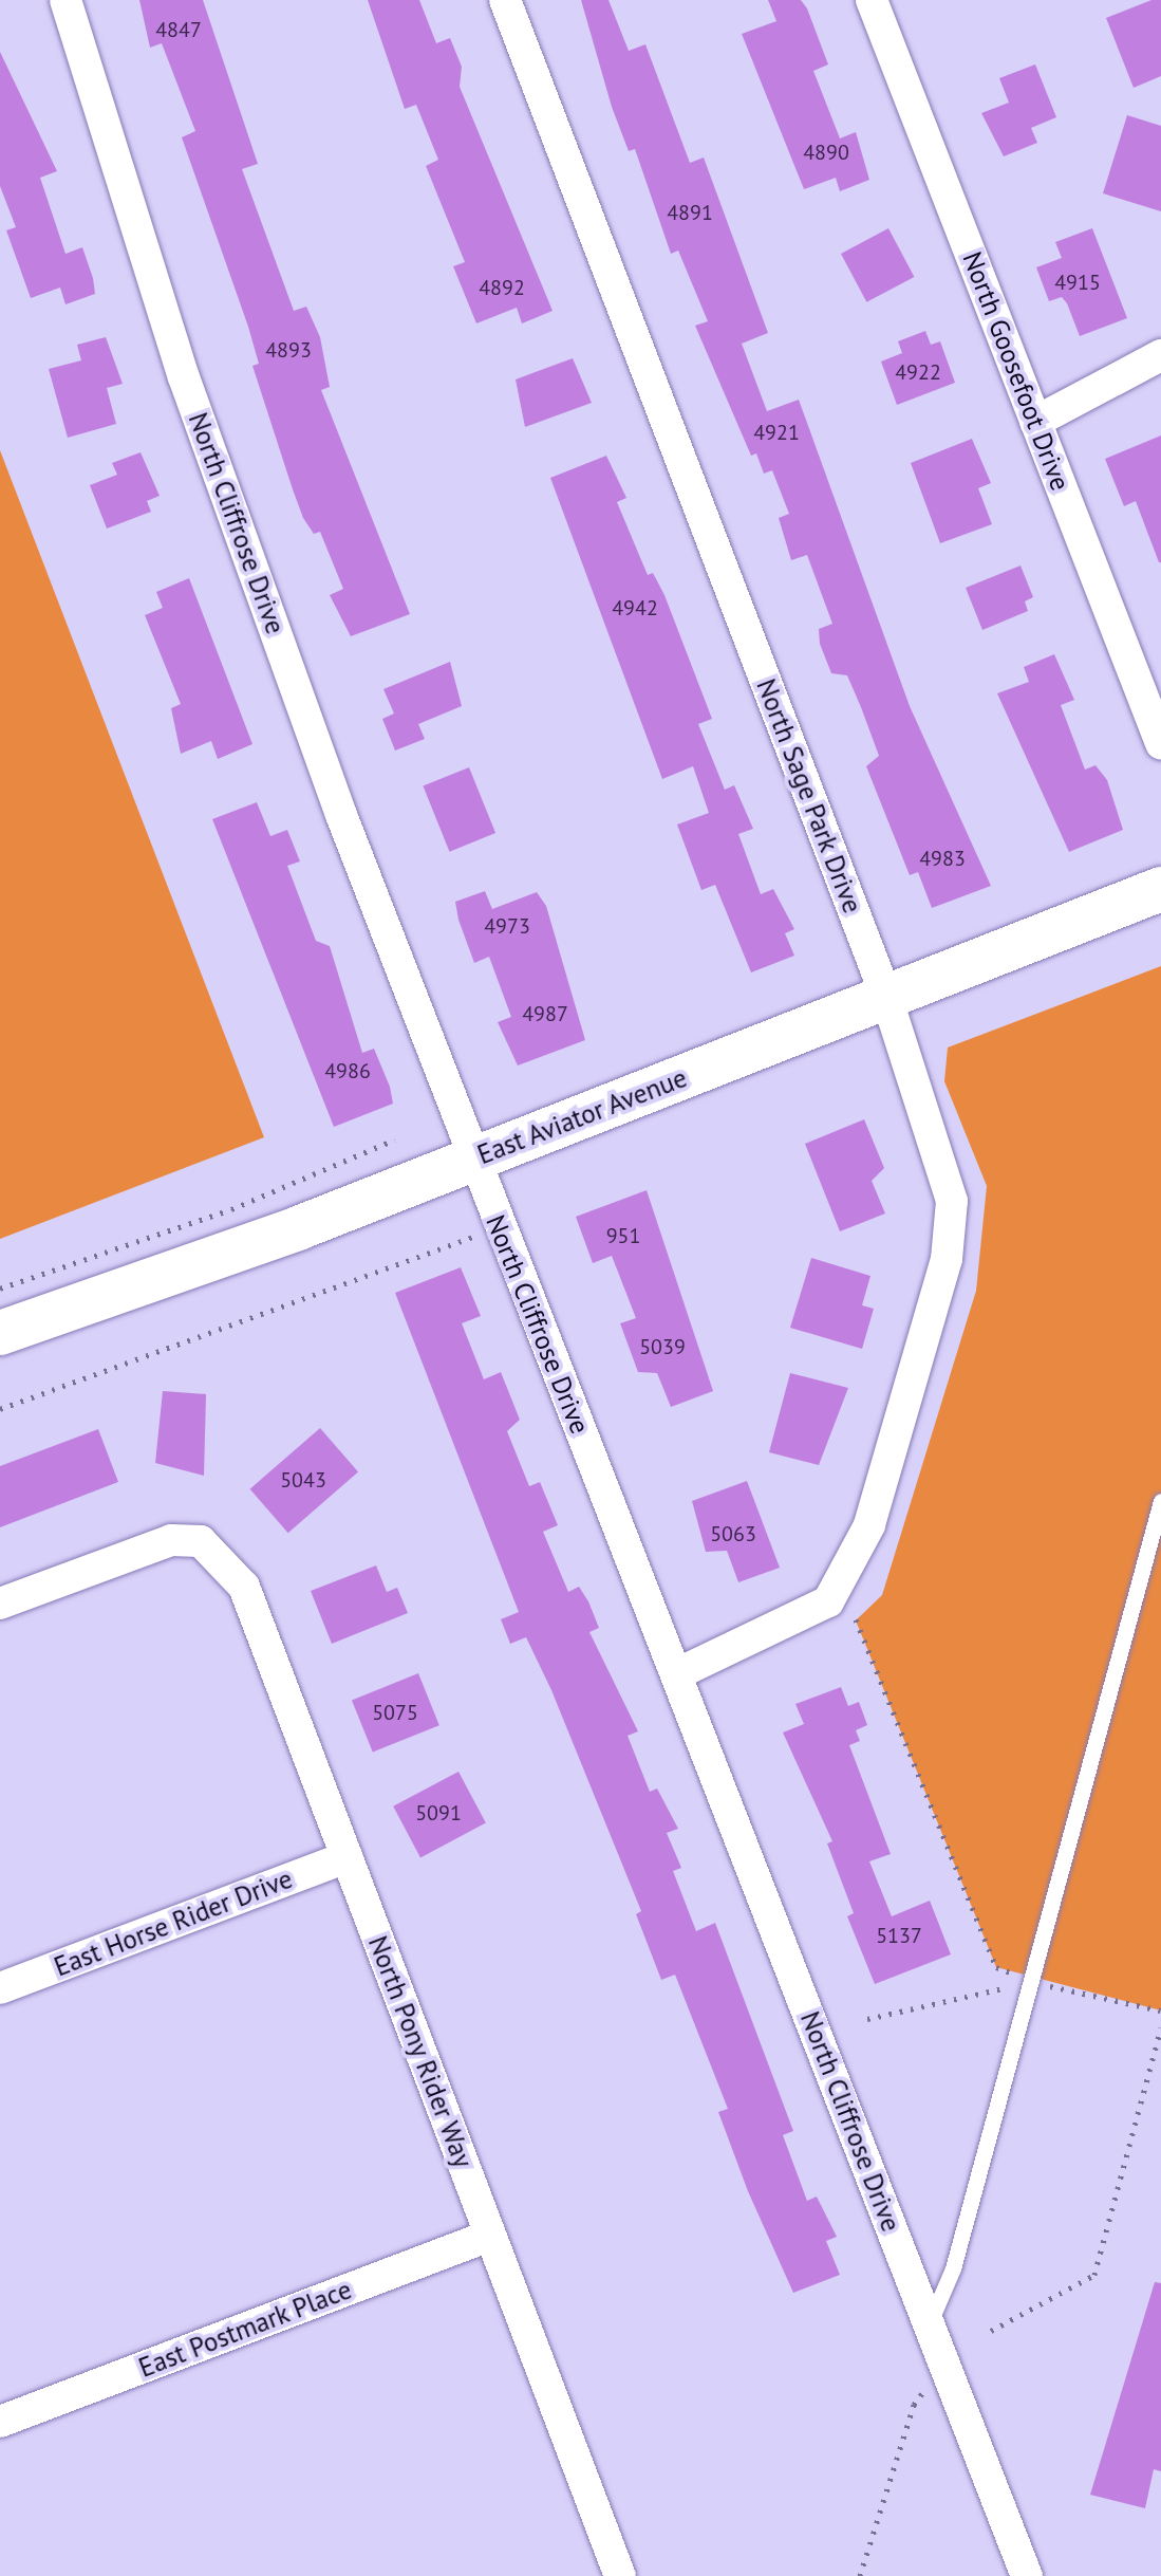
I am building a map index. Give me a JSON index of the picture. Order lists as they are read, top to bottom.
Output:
{
  "streets": {
    "street": [
      "North Goosefoot Drive",
      "North Cliffrose Drive",
      "North Sage Park Drive",
      "East Aviator Avenue",
      "East Horse Rider Drive",
      "North Pony Rider Way",
      "East Postmark Place"
    ]
  },
  "crossings": [
    ["North Cliffrose Drive", "North Sage Park Drive"],
    ["North Cliffrose Drive", "East Aviator Avenue"],
    ["North Sage Park Drive", "East Aviator Avenue"],
    ["East Horse Rider Drive", "North Pony Rider Way"],
    ["North Pony Rider Way", "East Postmark Place"]
  ],
  "house_numbers": [
    "4847",
    "4890",
    "4891",
    "4915",
    "4892",
    "4893",
    "4922",
    "4921",
    "4942",
    "4983",
    "4973",
    "4987",
    "4986",
    "951",
    "5039",
    "5043",
    "5063",
    "5075",
    "5091",
    "5137"
  ]
}
